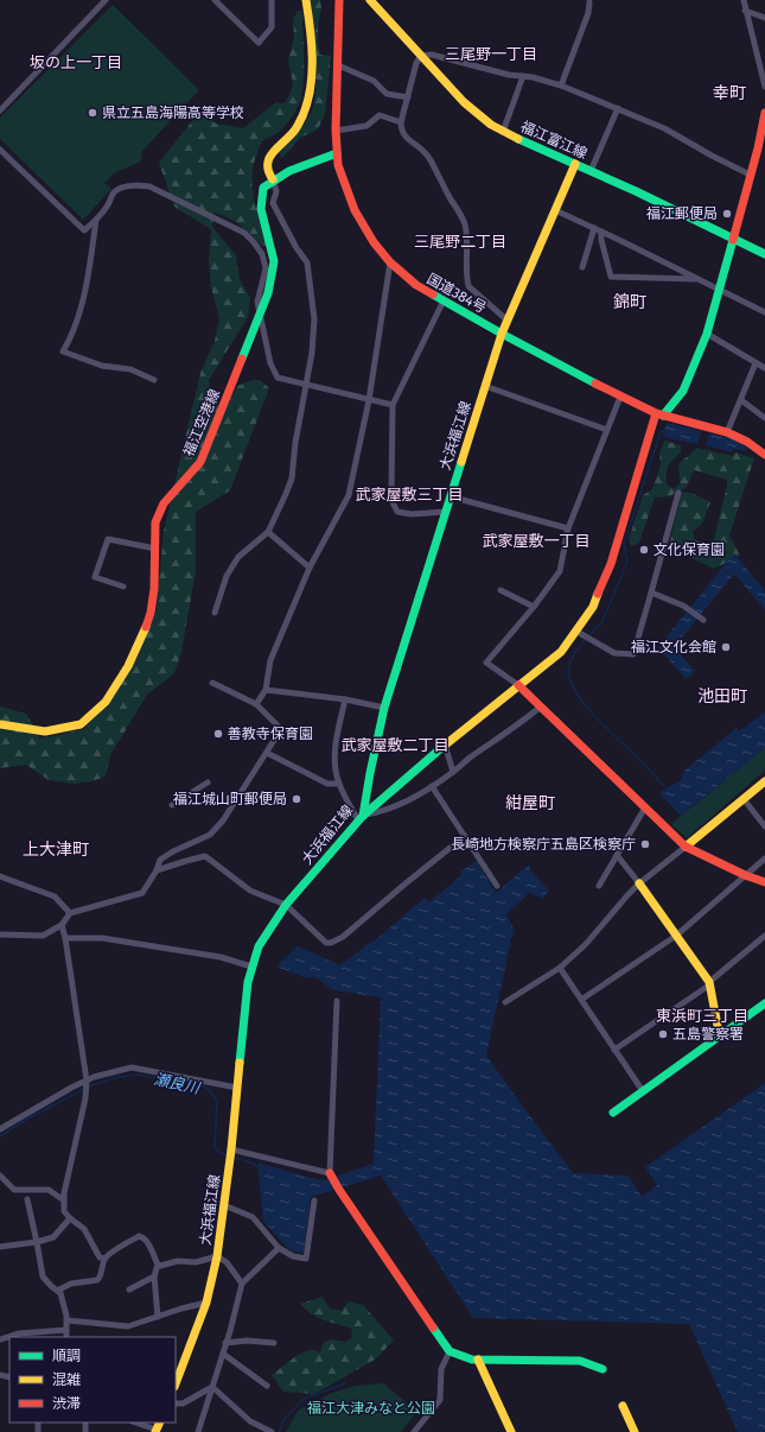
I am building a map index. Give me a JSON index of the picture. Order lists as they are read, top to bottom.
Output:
{
  "streets": {
    "main road": [
      "福江富江線",
      "国道384号",
      "福江空港線",
      "大浜福江線"
    ]
  },
  "crossings": [
    ["福江富江線", "大浜福江線"],
    ["国道384号", "大浜福江線"]
  ],
  "districts": [
    "三尾野一丁目",
    "坂の上一丁目",
    "幸町",
    "三尾野二丁目",
    "錦町",
    "武家屋敷三丁目",
    "武家屋敷一丁目",
    "池田町",
    "武家屋敷二丁目",
    "紺屋町",
    "上大津町",
    "東浜町三丁目"
  ],
  "water": ["瀬良川"],
  "parks": ["福江大津みなと公園"],
  "places": [
    "県立五島海陽高等学校",
    "福江郵便局",
    "文化保育園",
    "福江文化会館",
    "善教寺保育園",
    "福江城山町郵便局",
    "長崎地方検察庁五島区検察庁",
    "五島警察署"
  ],
  "legend": ["順調", "混雑", "渋滞"]
}
